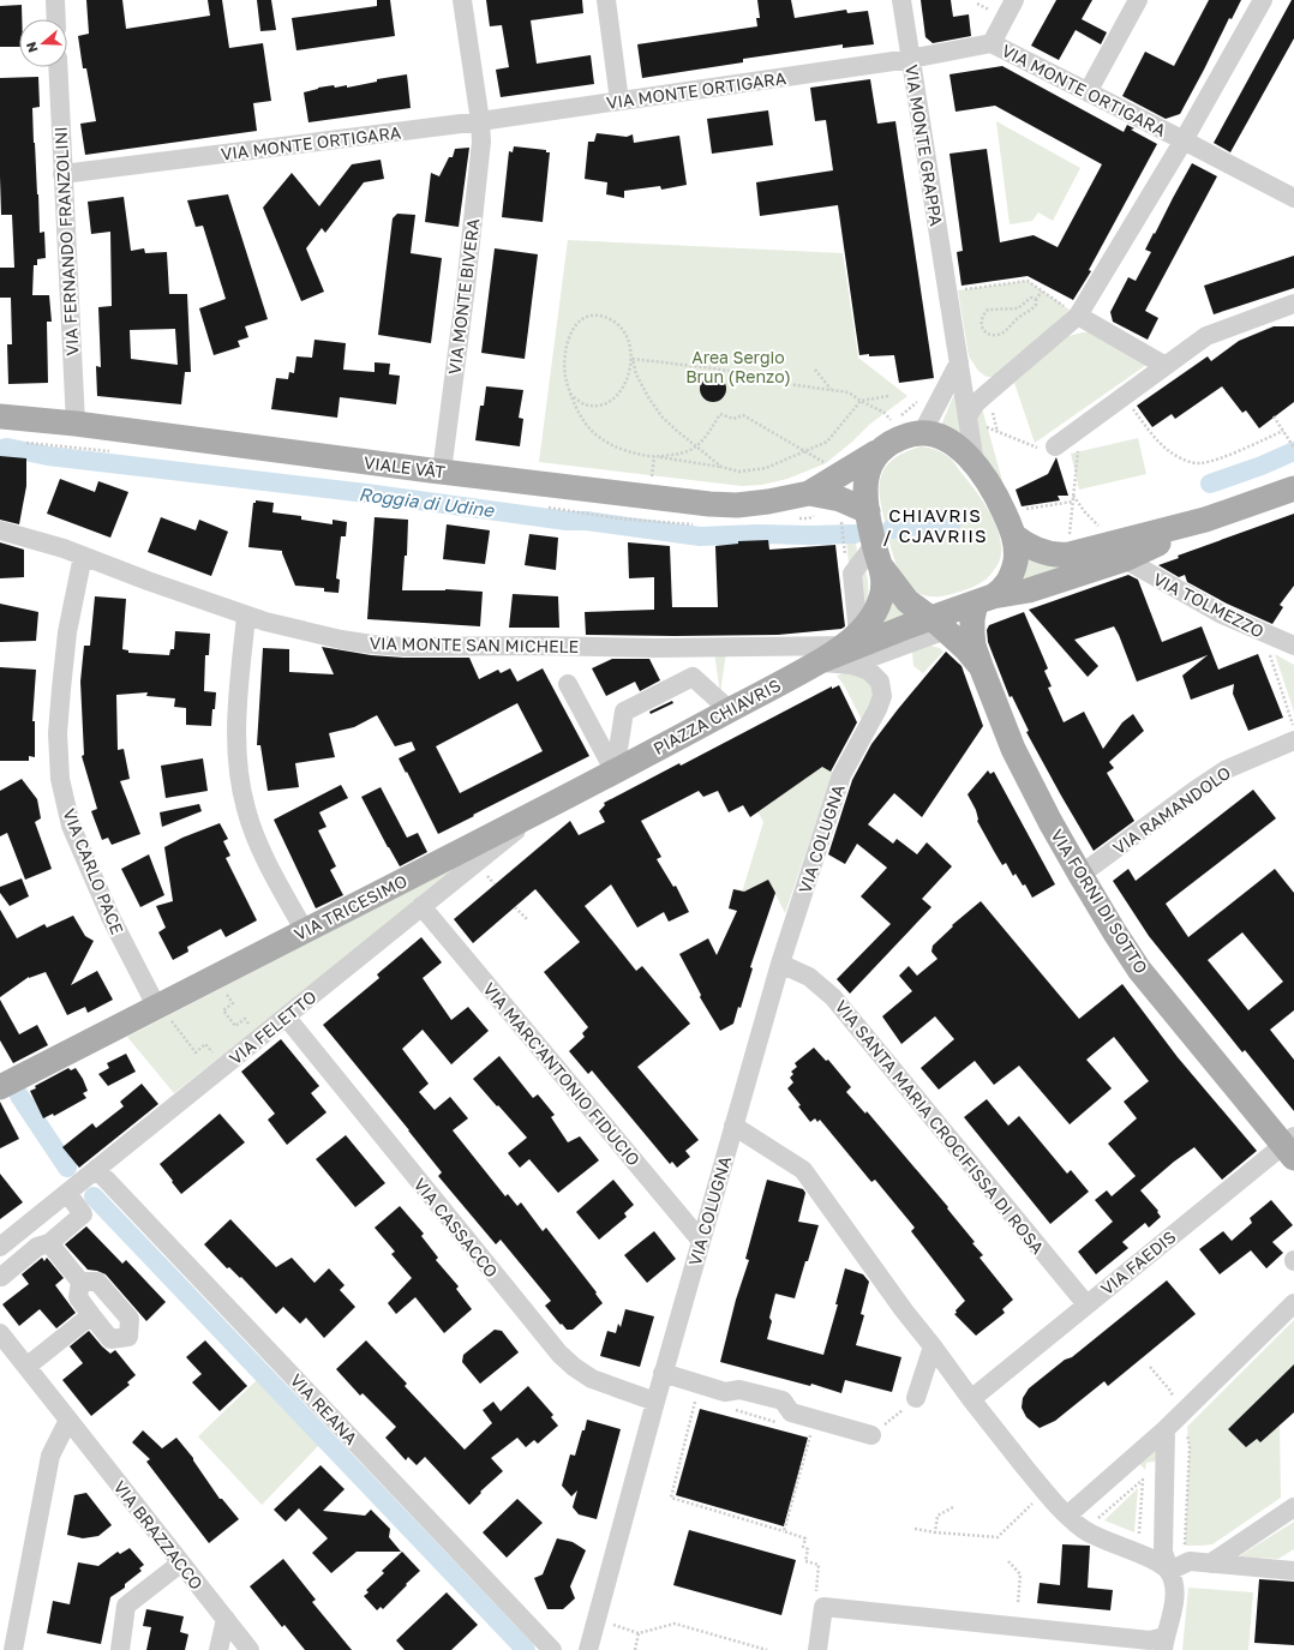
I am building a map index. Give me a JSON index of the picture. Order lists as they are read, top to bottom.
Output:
{
  "streets": {
    "main road": [
      "VIALE VÂT",
      "PIAZZA CHIAVRIS",
      "VIA FORNI DI SOTTO",
      "VIA TRICESIMO"
    ],
    "street": [
      "VIA MONTE ORTIGARA",
      "VIA MONTE GRAPPA",
      "VIA FERNANDO FRANZOLINI",
      "VIA MONTE BIVERA",
      "VIA TOLMEZZO",
      "VIA MONTE SAN MICHELE",
      "VIA RAMANDOLO",
      "VIA COLUGNA",
      "VIA CARLO PACE",
      "VIA FELETTO",
      "VIA MARC'ANTONIO FIDUCIO",
      "VIA SANTA MARIA CROCIFISSA DI ROSA",
      "VIA CASSACCO",
      "VIA FAEDIS",
      "VIA REANA",
      "VIA BRAZZACCO"
    ]
  },
  "crossings": [
    ["VIA MONTE ORTIGARA", "VIA MONTE GRAPPA"],
    ["VIA MONTE ORTIGARA", "VIA FERNANDO FRANZOLINI"],
    ["VIA MONTE ORTIGARA", "VIA MONTE BIVERA"],
    ["VIA MONTE GRAPPA", "VIALE VÂT"],
    ["VIA MONTE GRAPPA", "PIAZZA CHIAVRIS"],
    ["VIA MONTE GRAPPA", "VIA FORNI DI SOTTO"],
    ["VIA FERNANDO FRANZOLINI", "VIALE VÂT"],
    ["VIA MONTE BIVERA", "VIALE VÂT"],
    ["VIALE VÂT", "PIAZZA CHIAVRIS"],
    ["VIALE VÂT", "VIA FORNI DI SOTTO"],
    ["VIA TOLMEZZO", "PIAZZA CHIAVRIS"],
    ["VIA MONTE SAN MICHELE", "PIAZZA CHIAVRIS"],
    ["VIA MONTE SAN MICHELE", "VIA CARLO PACE"],
    ["PIAZZA CHIAVRIS", "VIA COLUGNA"],
    ["PIAZZA CHIAVRIS", "VIA FORNI DI SOTTO"],
    ["PIAZZA CHIAVRIS", "VIA TRICESIMO"],
    ["VIA RAMANDOLO", "VIA FORNI DI SOTTO"],
    ["VIA COLUGNA", "VIA MARC'ANTONIO FIDUCIO"],
    ["VIA COLUGNA", "VIA SANTA MARIA CROCIFISSA DI ROSA"],
    ["VIA COLUGNA", "VIA CASSACCO"],
    ["VIA CARLO PACE", "VIA TRICESIMO"],
    ["VIA FORNI DI SOTTO", "VIA FAEDIS"],
    ["VIA TRICESIMO", "VIA FELETTO"],
    ["VIA FELETTO", "VIA MARC'ANTONIO FIDUCIO"],
    ["VIA FELETTO", "VIA CASSACCO"],
    ["VIA FELETTO", "VIA REANA"],
    ["VIA SANTA MARIA CROCIFISSA DI ROSA", "VIA FAEDIS"]
  ],
  "districts": ["CHIAVRIS / CJAVRIIS"],
  "water": ["Roggia di Udine"],
  "parks": ["Area Sergio Brun (Renzo)"],
  "north": "left"
}
